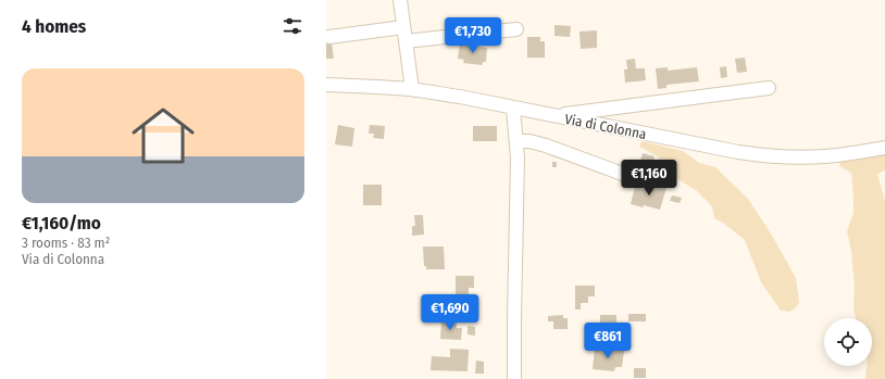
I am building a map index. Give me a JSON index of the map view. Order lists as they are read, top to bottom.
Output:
{
  "streets": {
    "street": ["Via di Colonna"]
  },
  "page": {
    "heading": "4 homes",
    "price": [
      "€1,730",
      "€1,160",
      "€1,690",
      "€861"
    ],
    "list": [
      {
        "name": "€1,160/mo",
        "note": "3 rooms · 83 m² · Via di Colonna"
      }
    ]
  }
}
